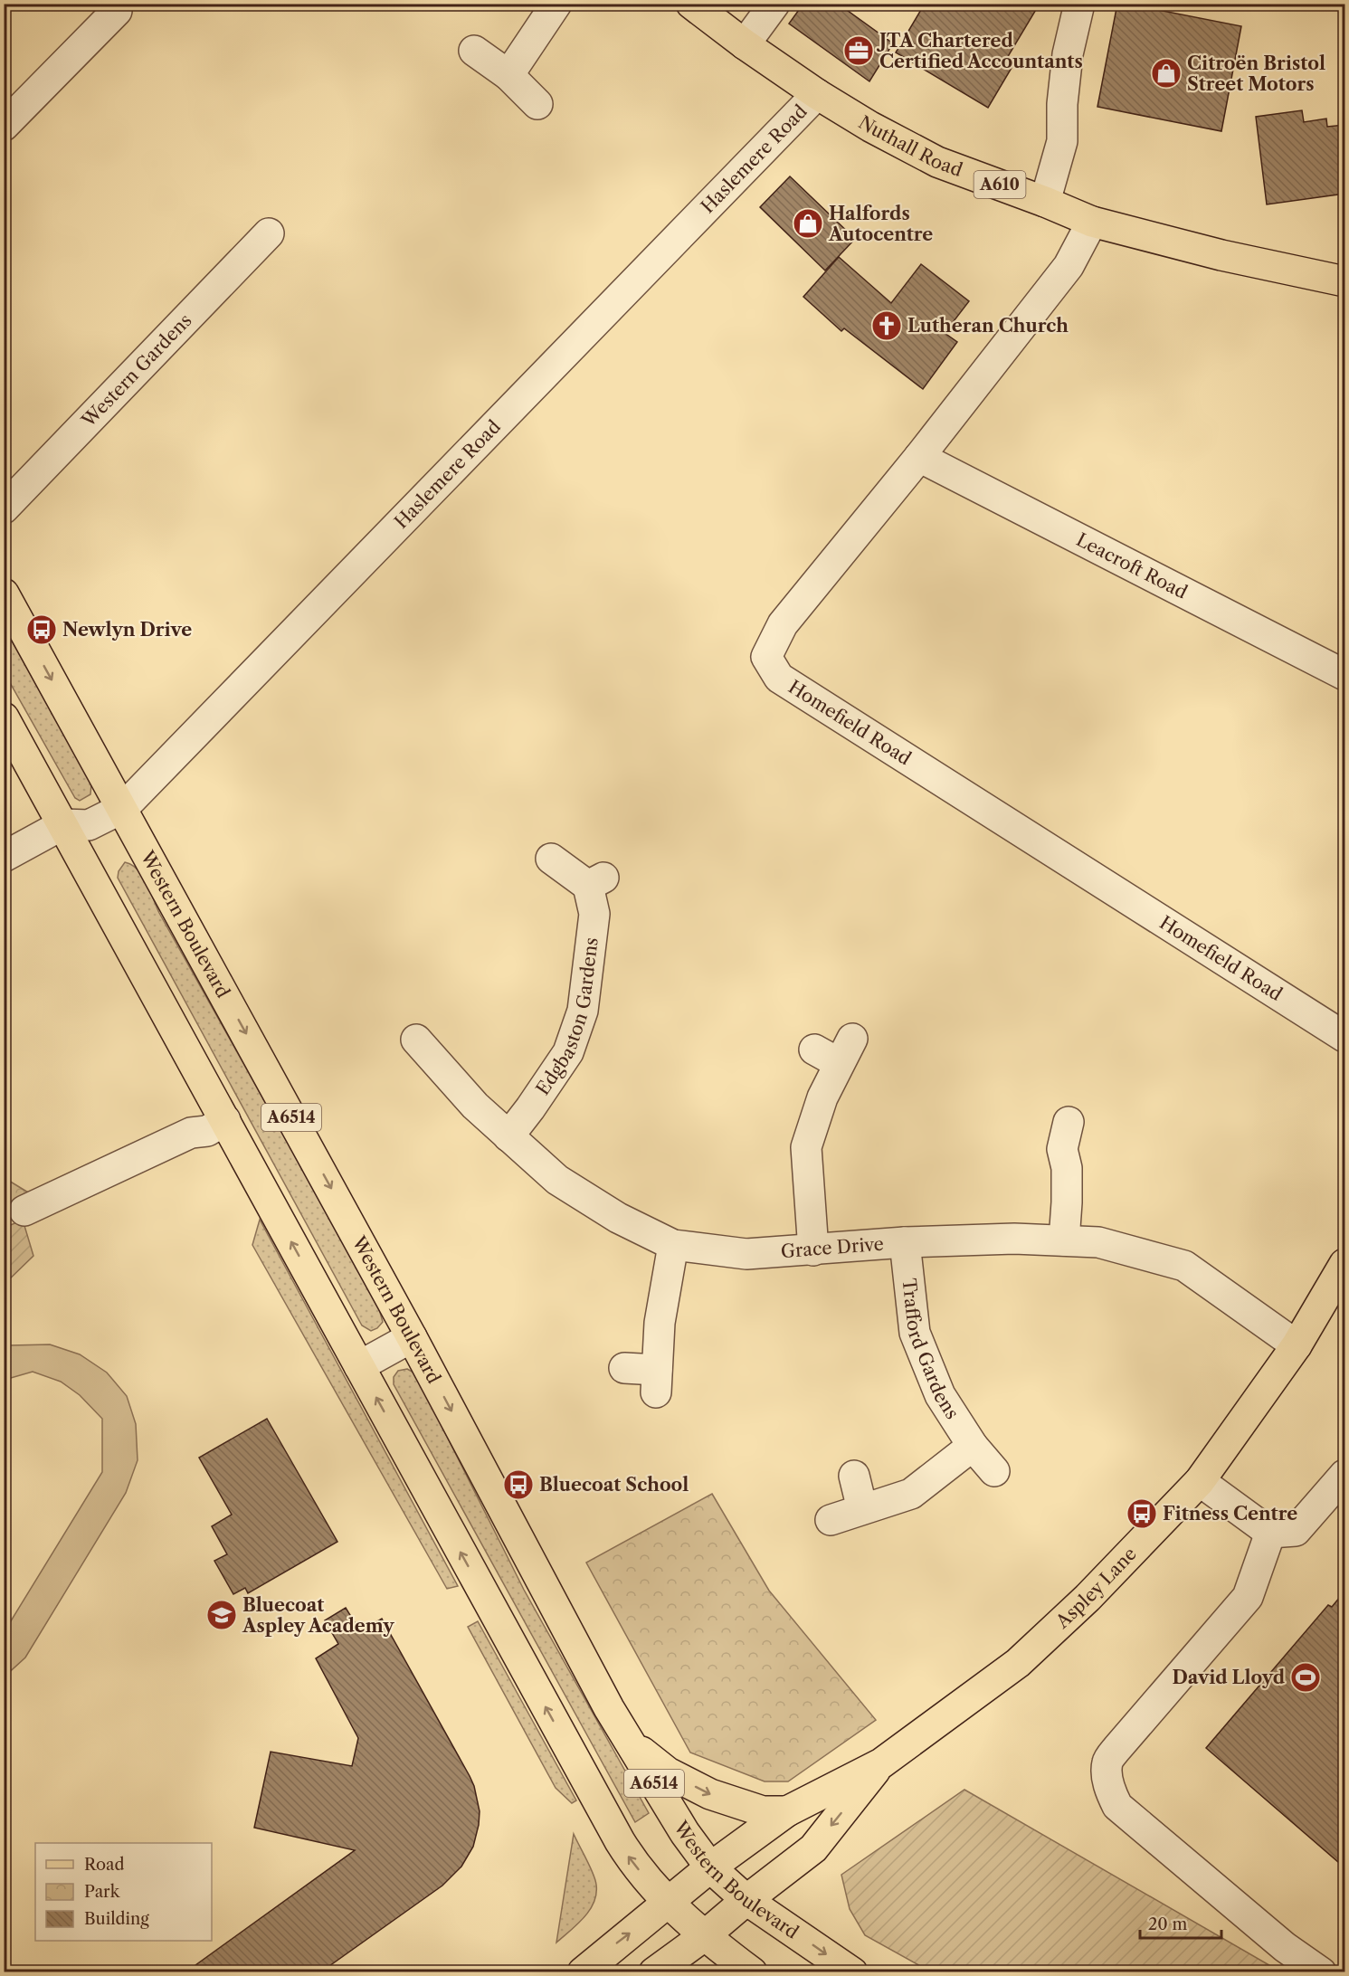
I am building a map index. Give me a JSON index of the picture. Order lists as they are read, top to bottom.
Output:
{
  "streets": {
    "main road": [
      "Nuthall Road",
      "A610",
      "Western Boulevard",
      "A6514",
      "Aspley Lane"
    ],
    "street": [
      "Haslemere Road",
      "Western Gardens",
      "Leacroft Road",
      "Homefield Road",
      "Edgbaston Gardens",
      "Grace Drive",
      "Trafford Gardens"
    ]
  },
  "crossings": [
    ["Nuthall Road", "Haslemere Road"],
    ["Nuthall Road", "Homefield Road"],
    ["Haslemere Road", "Western Boulevard"],
    ["Haslemere Road", "A6514"],
    ["Leacroft Road", "Homefield Road"],
    ["Western Boulevard", "Aspley Lane"],
    ["Edgbaston Gardens", "Grace Drive"],
    ["A6514", "Aspley Lane"],
    ["Grace Drive", "Trafford Gardens"],
    ["Grace Drive", "Aspley Lane"]
  ],
  "places": {
    "office": ["JTA Chartered Certified Accountants"],
    "shop": ["Citroën Bristol Street Motors", "Halfords Autocentre"],
    "church": ["Lutheran Church"],
    "bus stop": ["Newlyn Drive", "Bluecoat School", "Fitness Centre"],
    "school or university": ["Bluecoat Aspley Academy"],
    "sports": ["David Lloyd"]
  },
  "legend": ["Road", "Park", "Building"],
  "scale_bar": "20 m"
}
